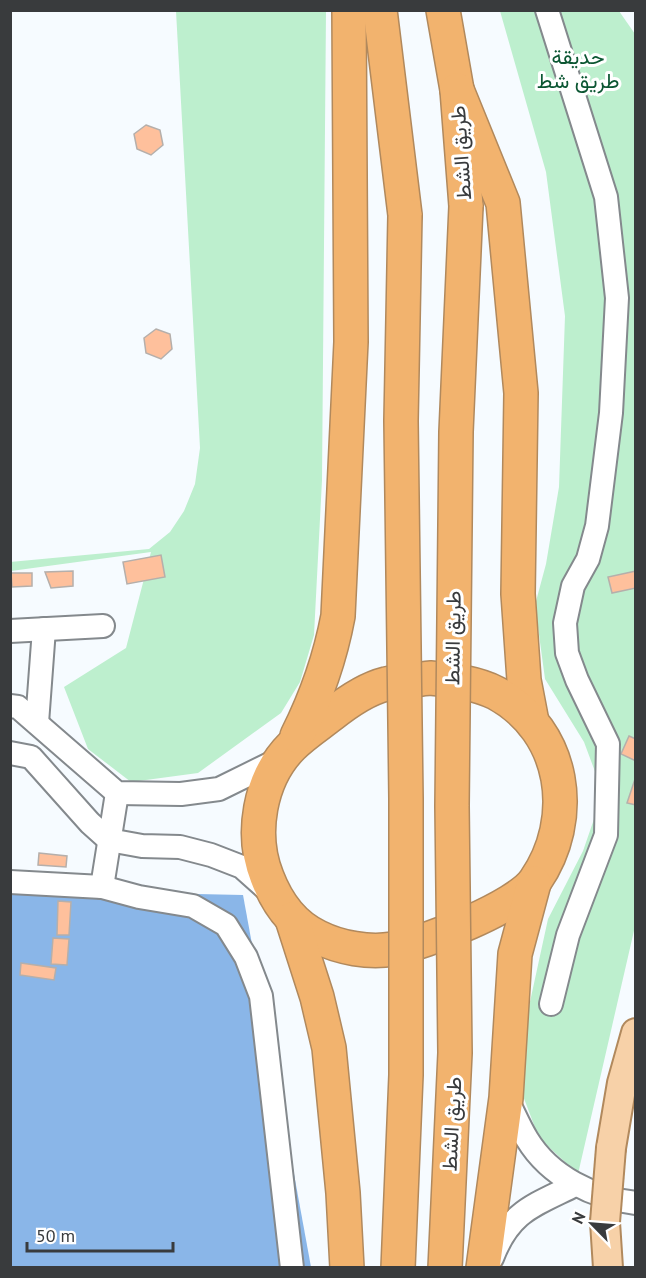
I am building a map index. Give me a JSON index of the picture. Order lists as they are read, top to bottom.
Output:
{
  "streets": {
    "highway": ["طريق الشط"]
  },
  "parks": ["حديقة طريق شط"],
  "scale_bar": "50 m",
  "north": "top left"
}
